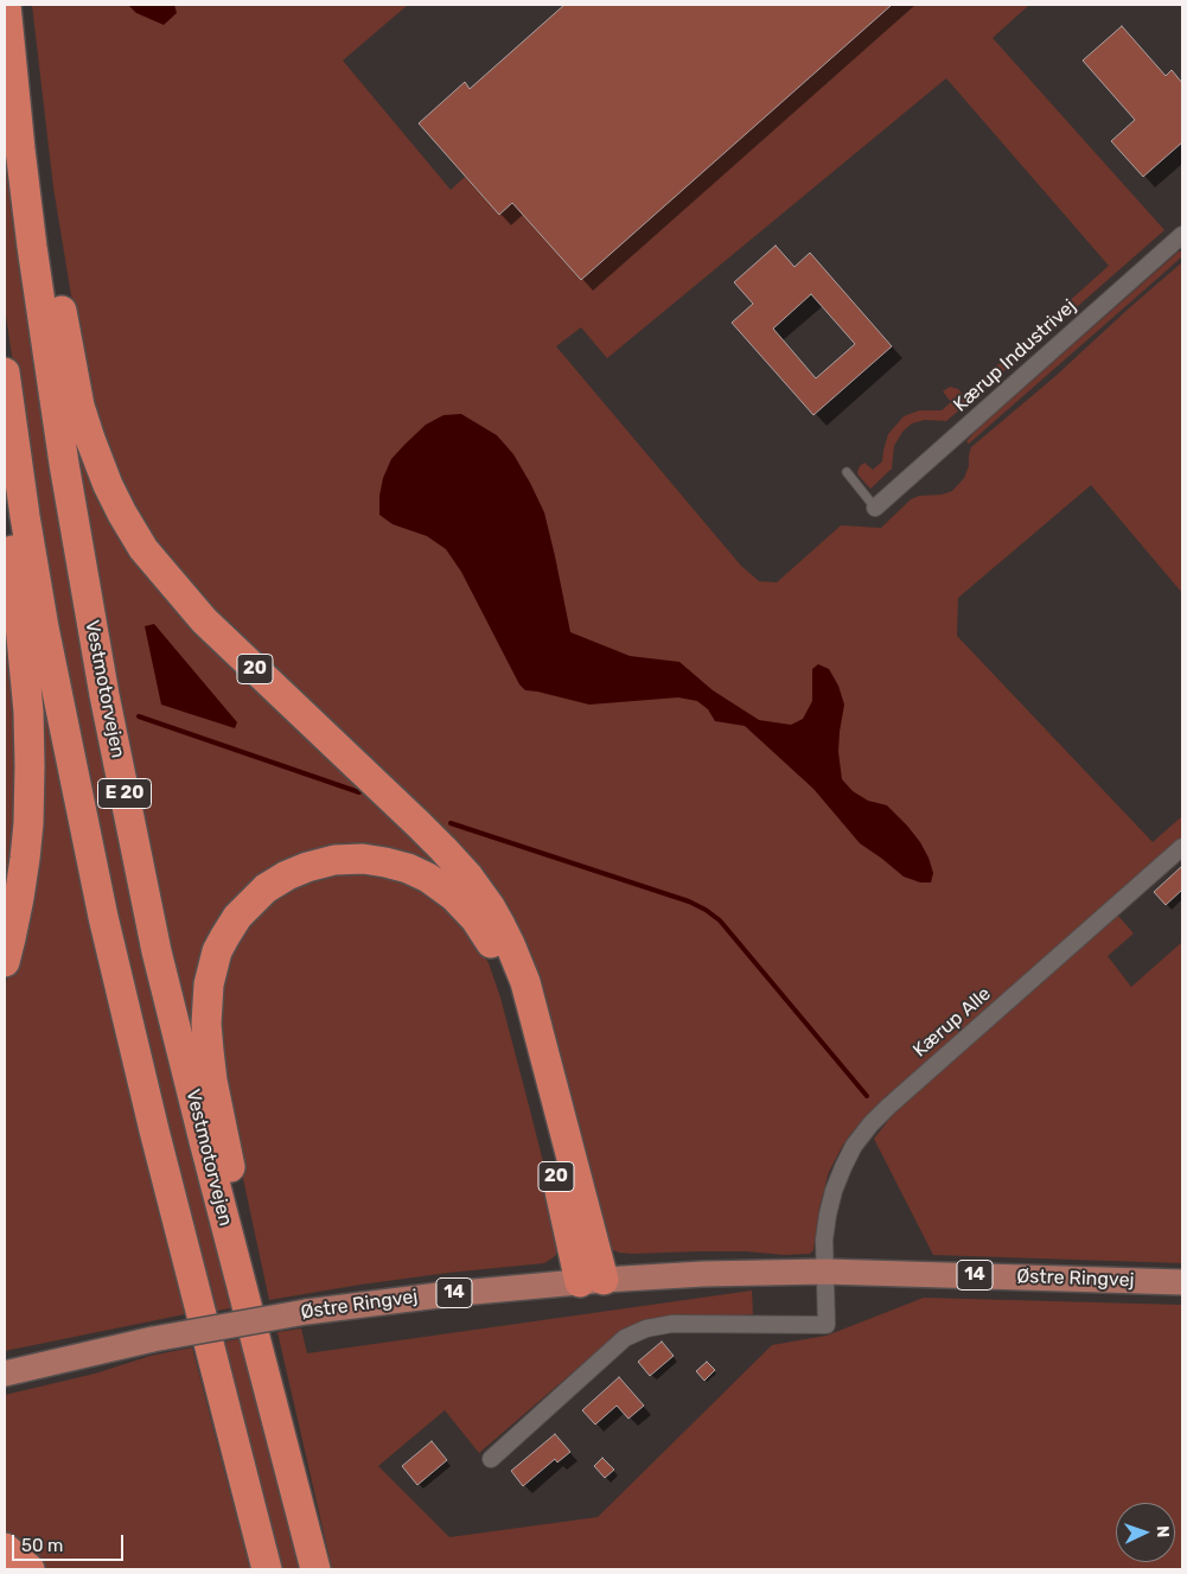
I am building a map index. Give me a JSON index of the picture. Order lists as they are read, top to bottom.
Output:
{
  "streets": {
    "highway": ["20", "Vestmotorvejen", "E 20"],
    "main road": ["14", "Østre Ringvej"],
    "street": ["Kærup Industrivej", "Kærup Alle"]
  },
  "crossings": [
    ["20", "Vestmotorvejen"],
    ["20", "Østre Ringvej"],
    ["Kærup Alle", "Østre Ringvej"]
  ],
  "scale_bar": "50 m",
  "north": "right"
}
